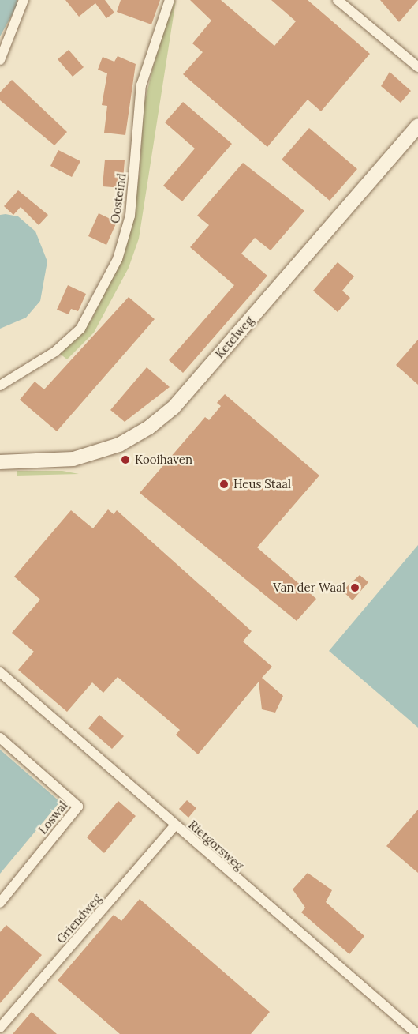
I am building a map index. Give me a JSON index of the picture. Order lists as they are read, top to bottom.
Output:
{
  "streets": {
    "street": [
      "Oosteind",
      "Ketelweg",
      "Loswal",
      "Rietgorsweg",
      "Griendweg"
    ]
  },
  "crossings": [
    ["Rietgorsweg", "Griendweg"]
  ],
  "places": ["Kooihaven", "Heus Staal", "Van der Waal"]
}
